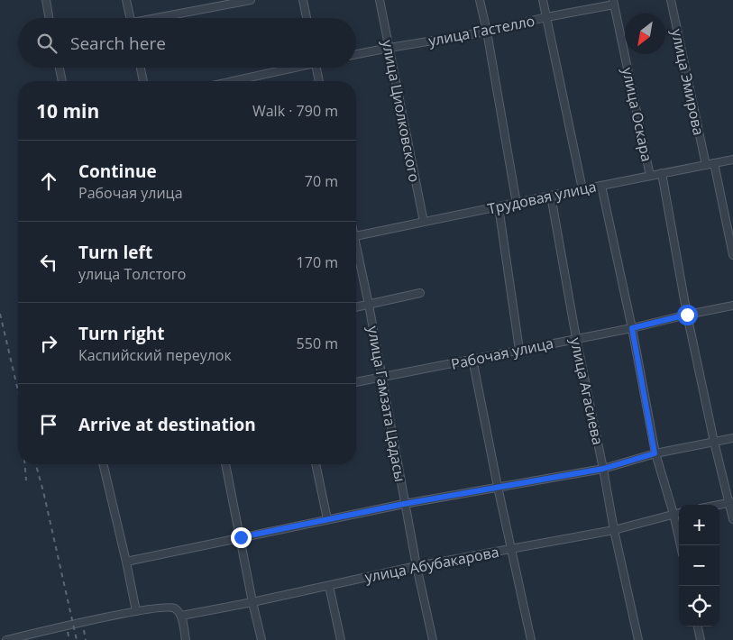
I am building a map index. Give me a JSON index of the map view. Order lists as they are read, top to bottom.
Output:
{
  "streets": {
    "street": [
      "улица Гастелло",
      "улица Эмирова",
      "улица Циолковского",
      "улица Оскара",
      "Трудовая улица",
      "Рабочая улица",
      "улица Агасиева",
      "улица Гамзата Цадасы",
      "улица Абубакарова"
    ]
  },
  "crossings": [
    ["улица Гастелло", "улица Циолковского"],
    ["улица Гастелло", "улица Оскара"],
    ["улица Эмирова", "Трудовая улица"],
    ["улица Циолковского", "Трудовая улица"],
    ["улица Оскара", "Трудовая улица"],
    ["Трудовая улица", "улица Агасиева"],
    ["Рабочая улица", "улица Агасиева"],
    ["Рабочая улица", "улица Гамзата Цадасы"],
    ["улица Агасиева", "улица Абубакарова"],
    ["улица Гамзата Цадасы", "улица Абубакарова"]
  ],
  "north": "bottom left",
  "page": {
    "search": "Search here",
    "heading": ["10 min", "Walk · 790 m"],
    "list": [
      ["Continue", "Рабочая улица", "70 m"],
      ["Turn left", "улица Толстого", "170 m"],
      ["Turn right", "Каспийский переулок", "550 m"],
      "Arrive at destination"
    ],
    "map_buttons": ["+", "−"]
  }
}
